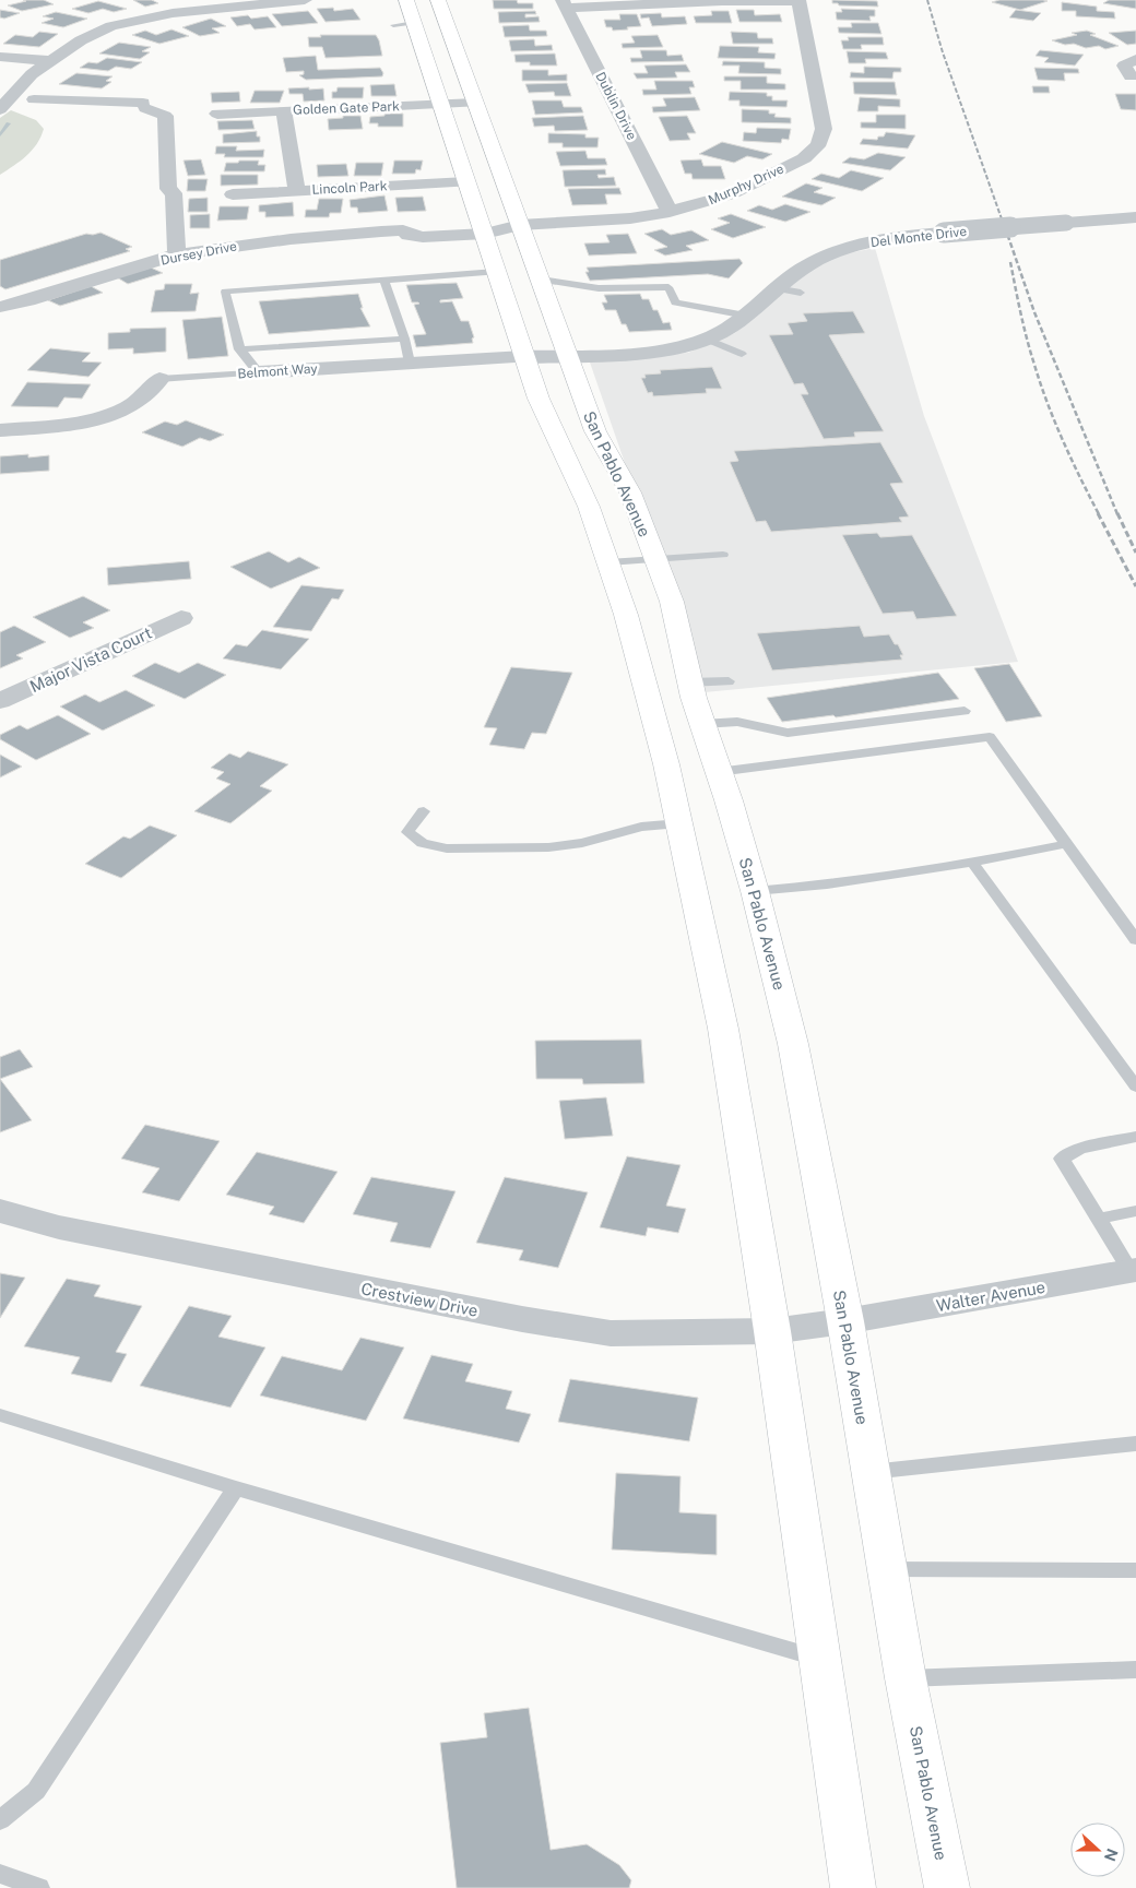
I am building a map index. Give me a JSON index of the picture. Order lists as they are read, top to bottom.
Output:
{
  "streets": {
    "main road": ["San Pablo Avenue"],
    "street": [
      "Dublin Drive",
      "Golden Gate Park",
      "Murphy Drive",
      "Lincoln Park",
      "Del Monte Drive",
      "Dursey Drive",
      "Belmont Way",
      "Major Vista Court",
      "Walter Avenue",
      "Crestview Drive"
    ]
  },
  "crossings": [
    ["Dublin Drive", "Murphy Drive"],
    ["Golden Gate Park", "San Pablo Avenue"],
    ["Murphy Drive", "Dursey Drive"],
    ["Murphy Drive", "San Pablo Avenue"],
    ["Del Monte Drive", "Belmont Way"],
    ["Del Monte Drive", "San Pablo Avenue"],
    ["Dursey Drive", "San Pablo Avenue"],
    ["Belmont Way", "San Pablo Avenue"],
    ["San Pablo Avenue", "Walter Avenue"],
    ["San Pablo Avenue", "Crestview Drive"],
    ["Walter Avenue", "Crestview Drive"]
  ],
  "north": "right"
}
